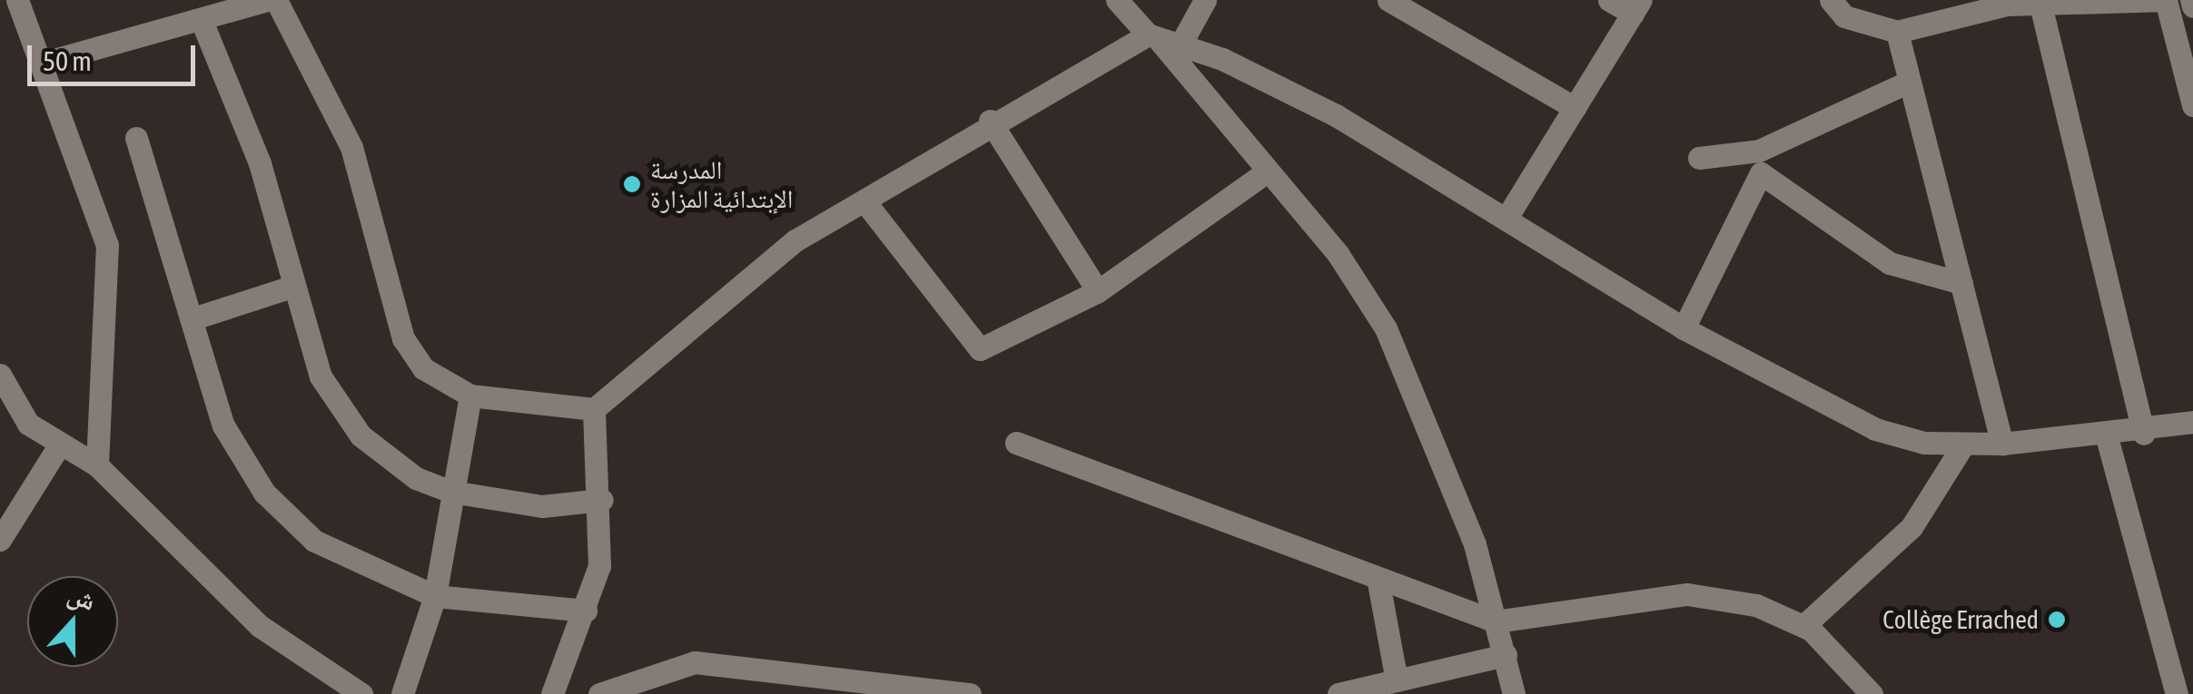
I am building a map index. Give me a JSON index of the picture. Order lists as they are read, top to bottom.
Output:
{
  "places": ["المدرسة الإبتدائية المزارة", "Collège Errached"],
  "scale_bar": "50 m",
  "north": "top"
}
